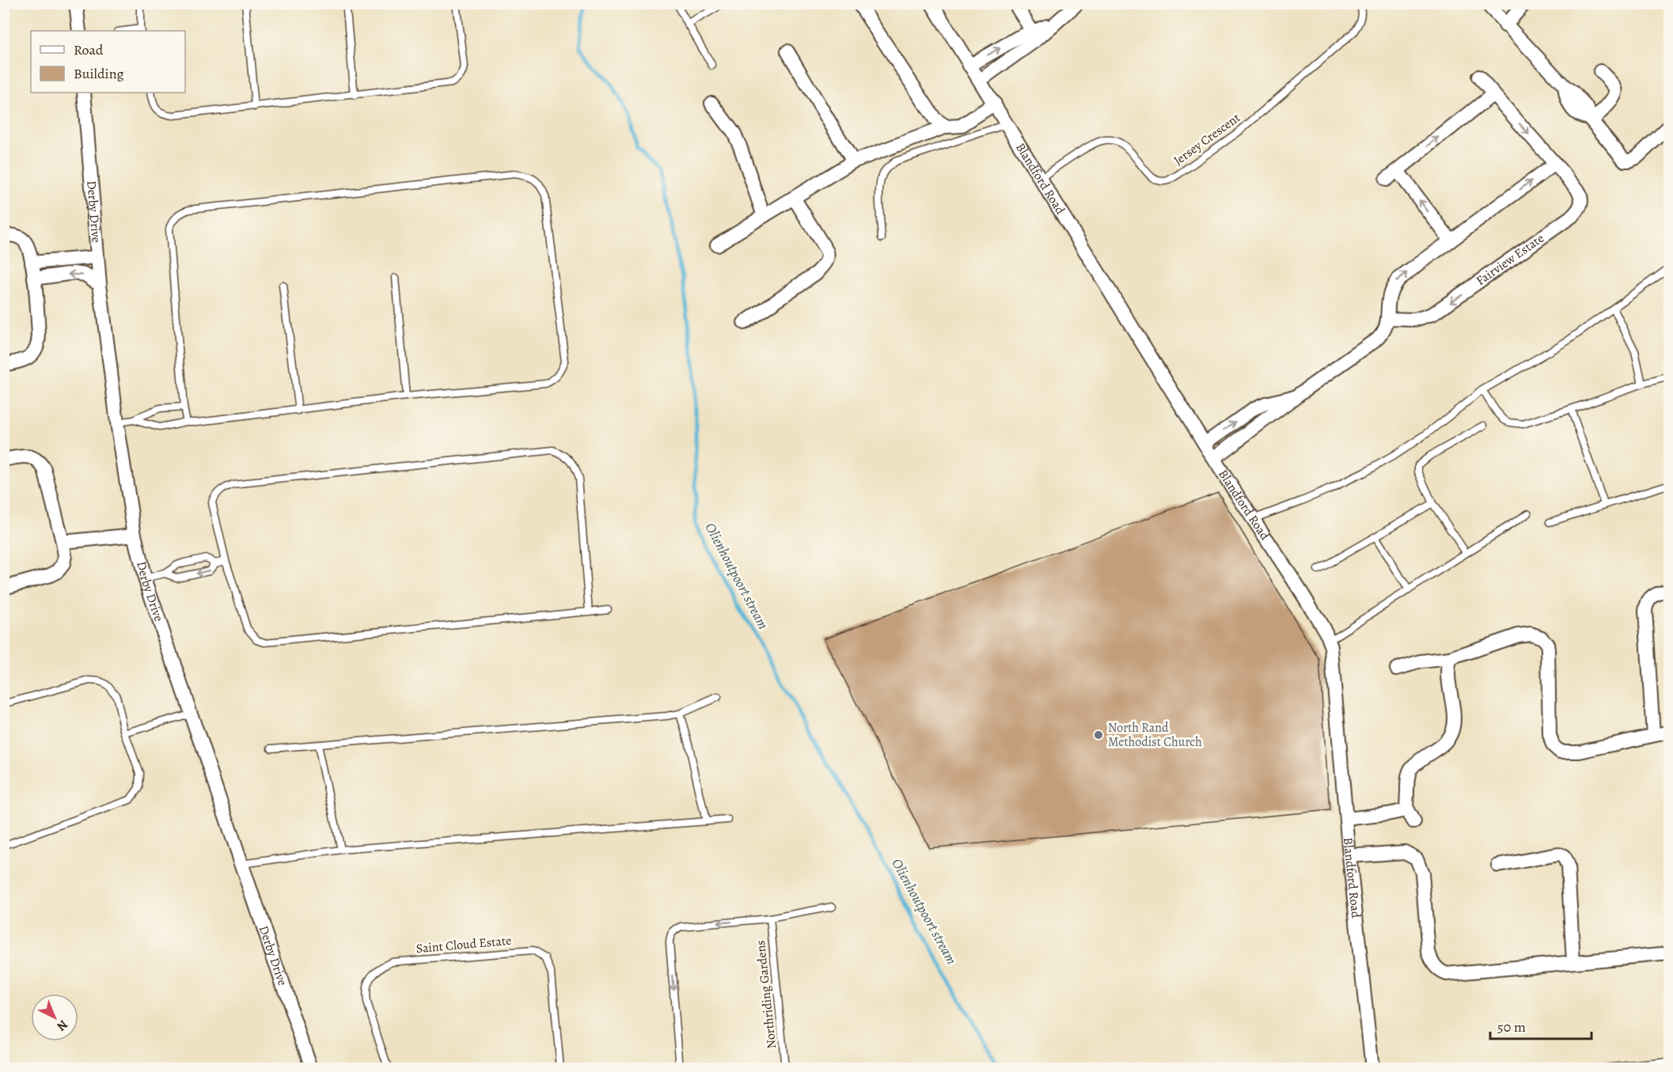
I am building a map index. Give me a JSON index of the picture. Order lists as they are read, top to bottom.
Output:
{
  "streets": {
    "street": ["Blandford Road", "Derby Drive", "Fairview Estate"],
    "lane": ["Jersey Crescent", "Saint Cloud Estate", "Northriding Gardens"]
  },
  "crossings": [
    ["Jersey Crescent", "Blandford Road"]
  ],
  "water": ["Olienhoutpoort stream"],
  "places": ["North Rand Methodist Church"],
  "legend": ["Road", "Building"],
  "scale_bar": "50 m",
  "north": "bottom right"
}
